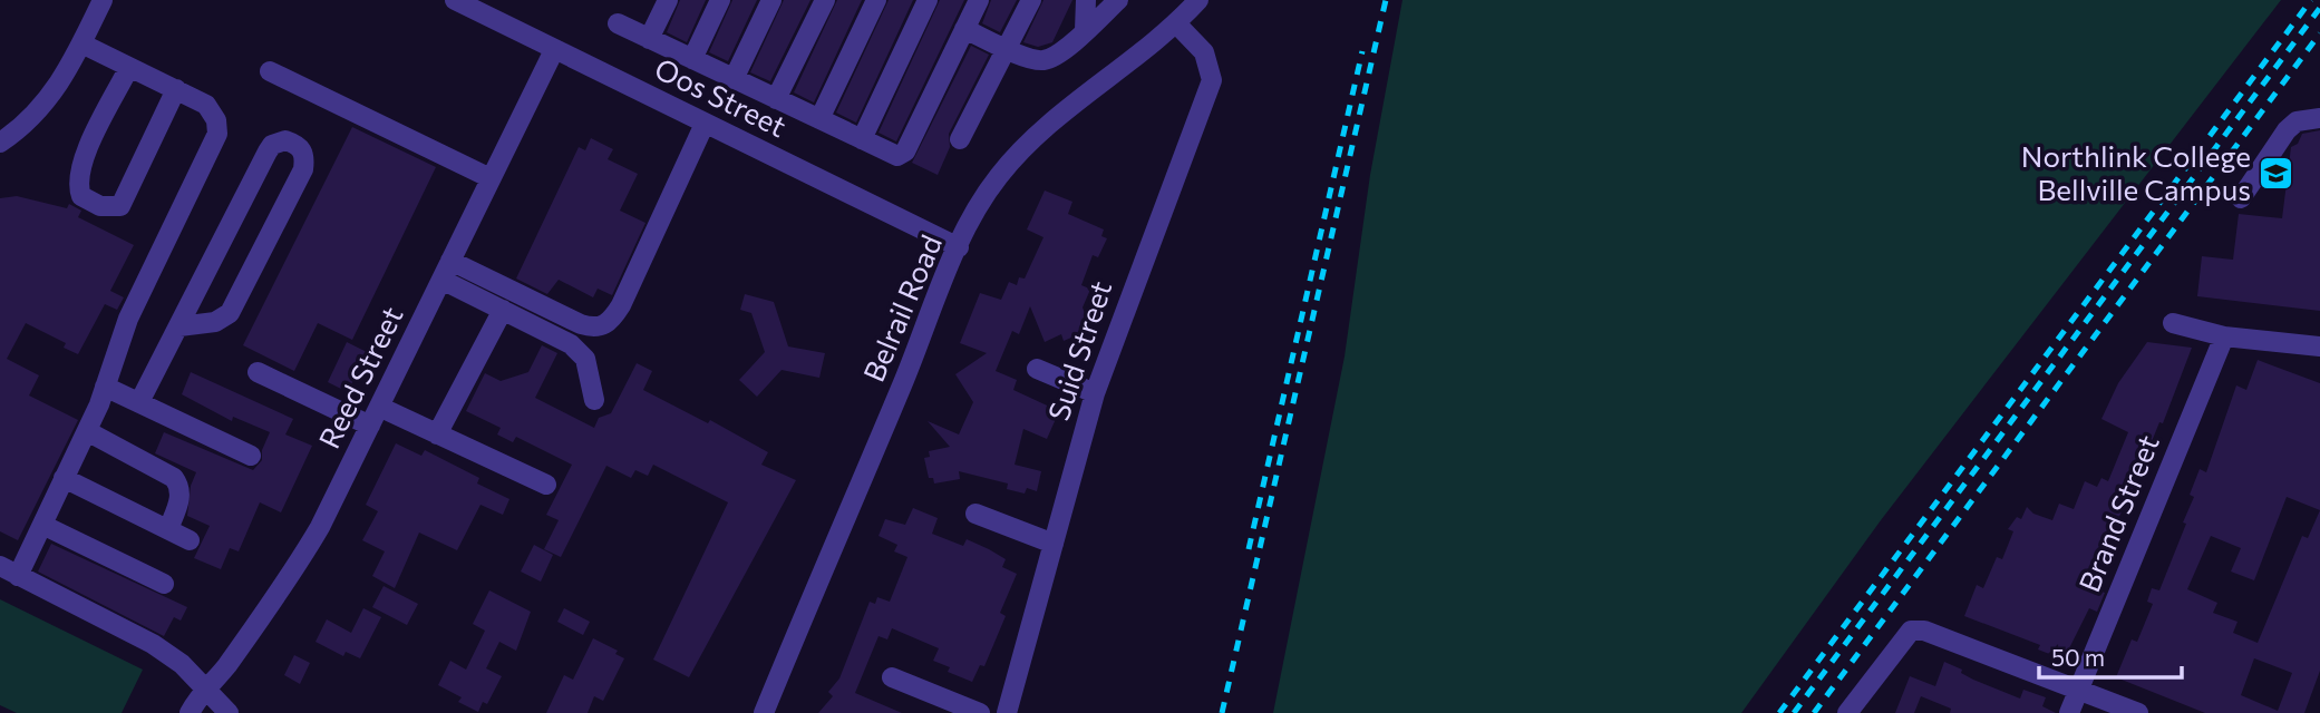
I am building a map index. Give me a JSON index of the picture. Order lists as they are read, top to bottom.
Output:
{
  "streets": {
    "street": [
      "Oos Street",
      "Belrail Road",
      "Suid Street",
      "Reed Street",
      "Brand Street"
    ]
  },
  "crossings": [
    ["Oos Street", "Belrail Road"],
    ["Oos Street", "Reed Street"],
    ["Belrail Road", "Suid Street"]
  ],
  "places": {
    "school or university": ["Northlink College Bellville Campus"]
  },
  "scale_bar": "50 m"
}
